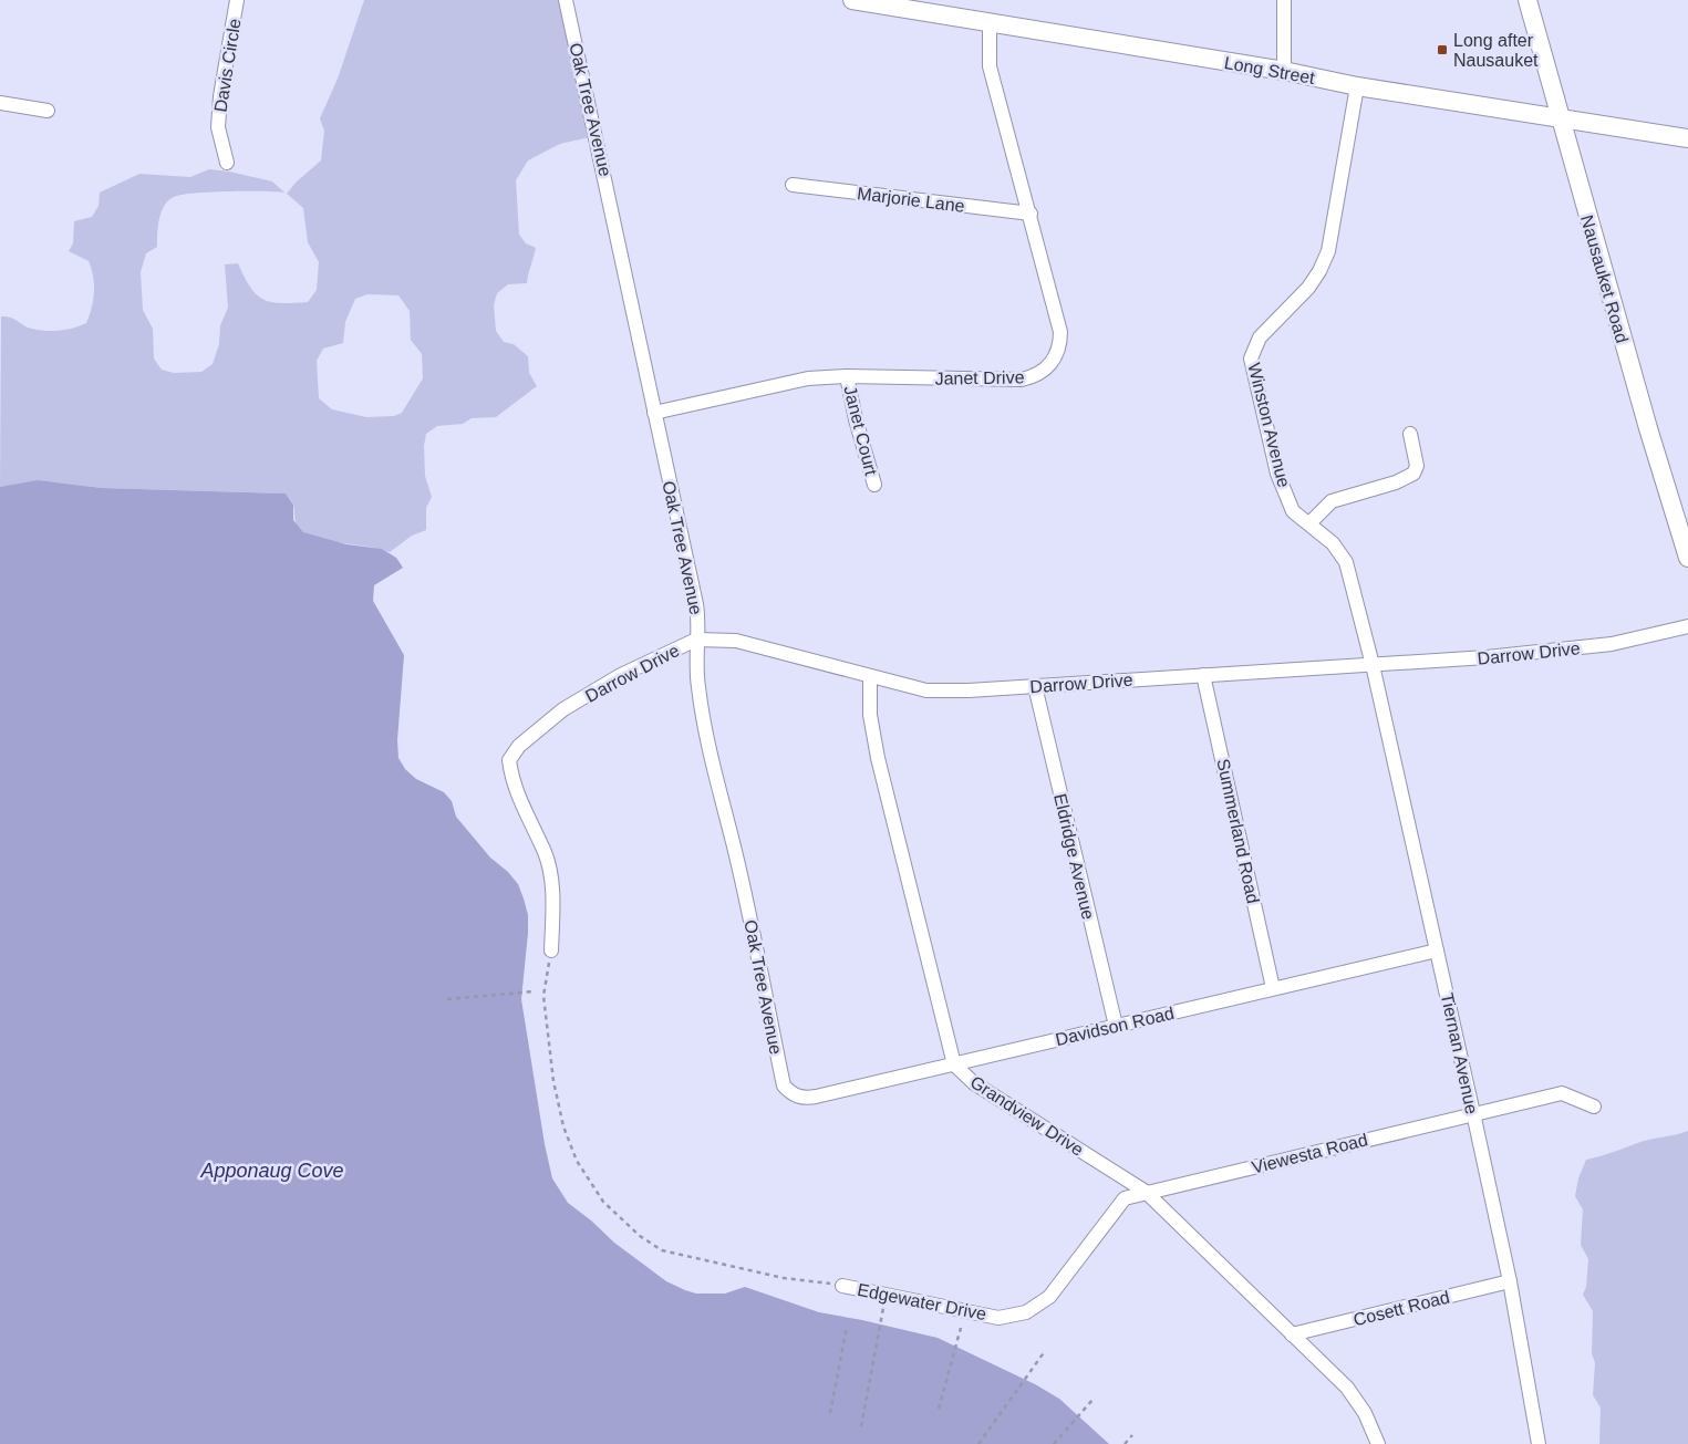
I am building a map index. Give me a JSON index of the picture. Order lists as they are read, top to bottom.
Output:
{
  "streets": {
    "street": [
      "Davis Circle",
      "Long Street",
      "Oak Tree Avenue",
      "Marjorie Lane",
      "Nausauket Road",
      "Janet Drive",
      "Winston Avenue",
      "Janet Court",
      "Darrow Drive",
      "Summerland Road",
      "Eldridge Avenue",
      "Davidson Road",
      "Tiernan Avenue",
      "Grandview Drive",
      "Viewesta Road",
      "Edgewater Drive",
      "Cosett Road"
    ]
  },
  "crossings": [
    ["Long Street", "Nausauket Road"],
    ["Long Street", "Janet Drive"],
    ["Long Street", "Winston Avenue"],
    ["Oak Tree Avenue", "Janet Drive"],
    ["Oak Tree Avenue", "Darrow Drive"],
    ["Oak Tree Avenue", "Davidson Road"],
    ["Marjorie Lane", "Janet Drive"],
    ["Janet Drive", "Janet Court"],
    ["Winston Avenue", "Darrow Drive"],
    ["Winston Avenue", "Tiernan Avenue"],
    ["Darrow Drive", "Summerland Road"],
    ["Darrow Drive", "Eldridge Avenue"],
    ["Darrow Drive", "Tiernan Avenue"],
    ["Darrow Drive", "Grandview Drive"],
    ["Summerland Road", "Davidson Road"],
    ["Eldridge Avenue", "Davidson Road"],
    ["Davidson Road", "Tiernan Avenue"],
    ["Davidson Road", "Grandview Drive"],
    ["Tiernan Avenue", "Viewesta Road"],
    ["Tiernan Avenue", "Cosett Road"],
    ["Grandview Drive", "Viewesta Road"],
    ["Grandview Drive", "Edgewater Drive"],
    ["Grandview Drive", "Cosett Road"],
    ["Viewesta Road", "Edgewater Drive"]
  ],
  "water": ["Apponaug Cove"],
  "places": {
    "transit": ["Long after Nausauket"]
  }
}
